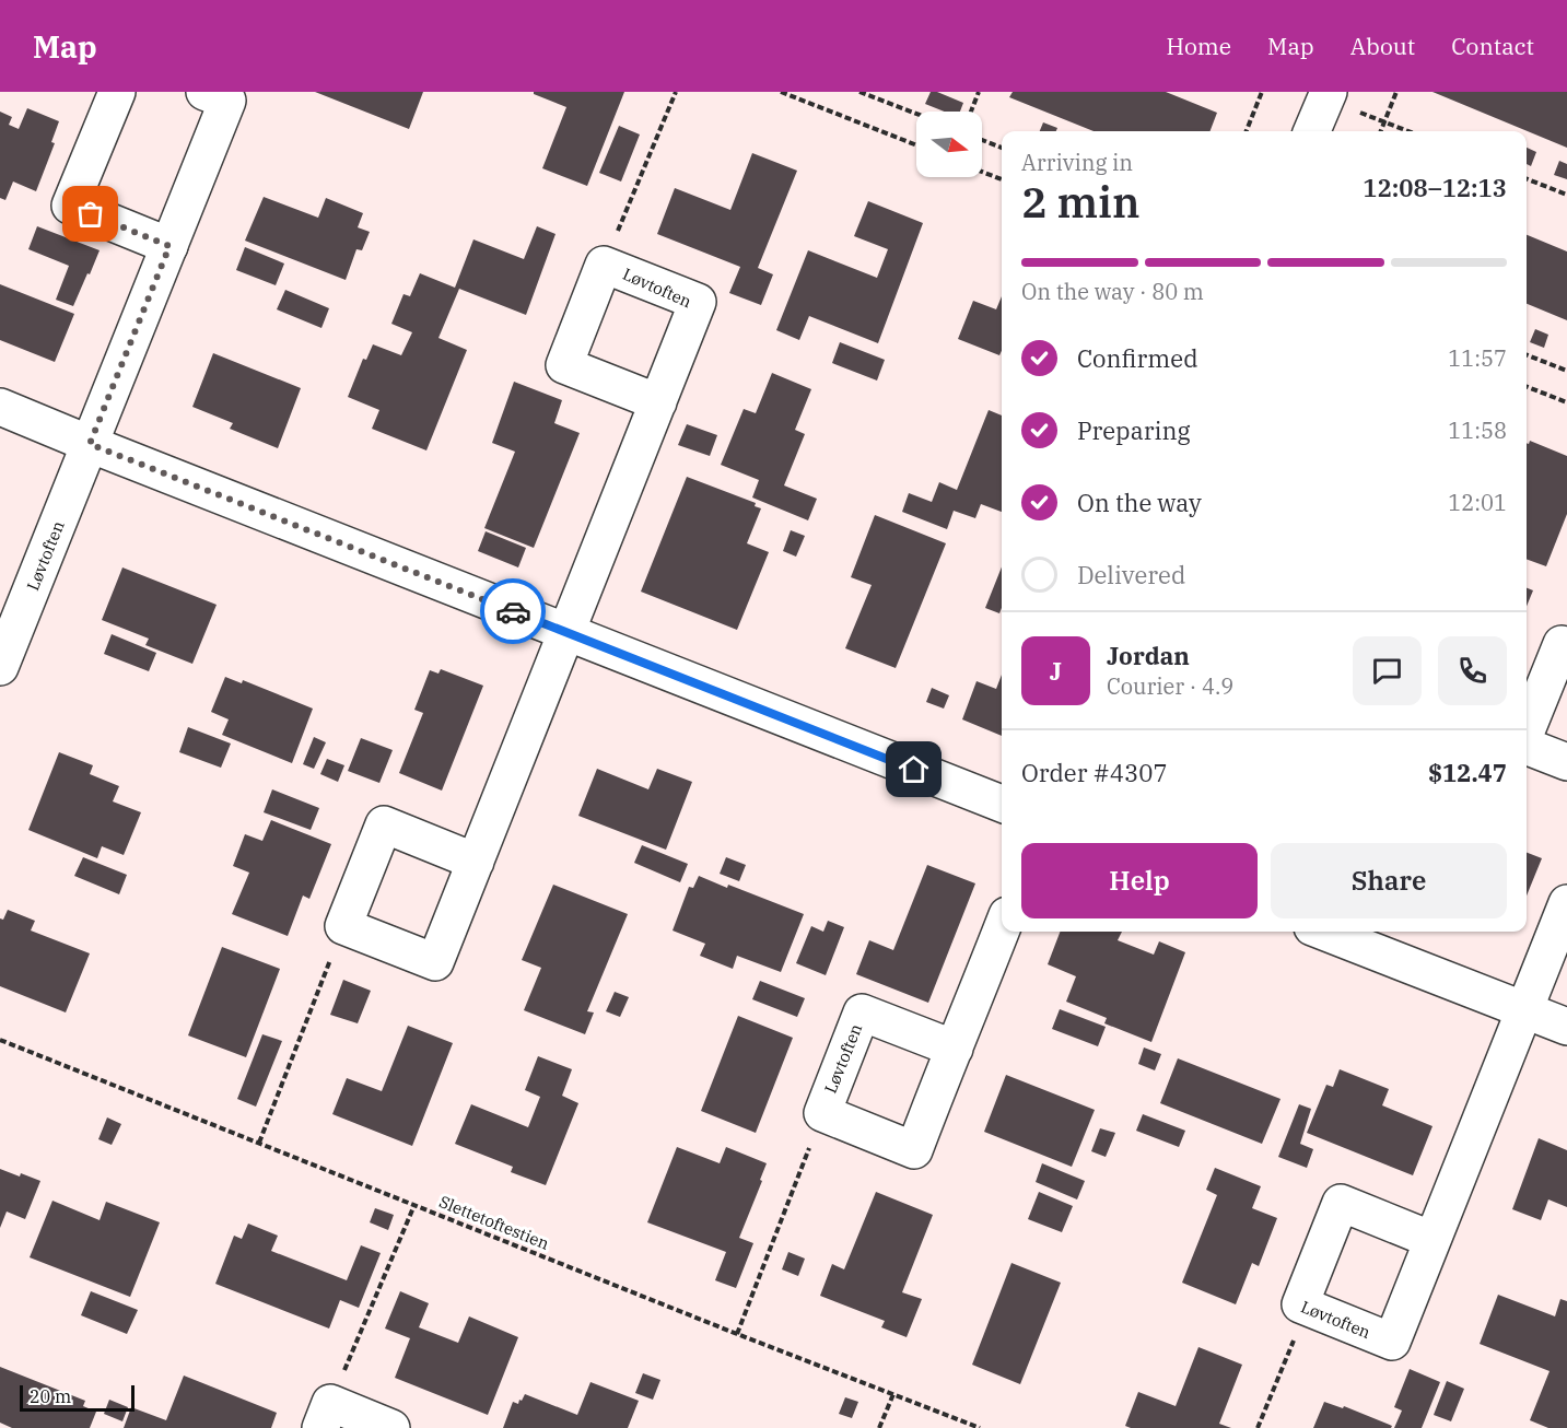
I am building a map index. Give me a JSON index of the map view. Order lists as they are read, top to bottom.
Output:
{
  "streets": {
    "street": ["Løvtoften"],
    "path": ["Slettetoftestien"]
  },
  "scale_bar": "20 m",
  "north": "right",
  "page": {
    "header": "Map",
    "nav": [
      "Home",
      "Map",
      "About",
      "Contact"
    ],
    "heading": ["2 min", "Arriving in", "12:08–12:13"],
    "panel": [
      "Jordan",
      "Courier · 4.9",
      "Order #4307",
      "$12.47"
    ],
    "bar": "On the way · 80 m",
    "list": [
      ["Confirmed", "11:57"],
      ["Preparing", "11:58"],
      ["On the way", "12:01"],
      "Delivered"
    ],
    "round": "J",
    "buttons": ["Help", "Share"],
    "scale": "20 m"
  }
}
